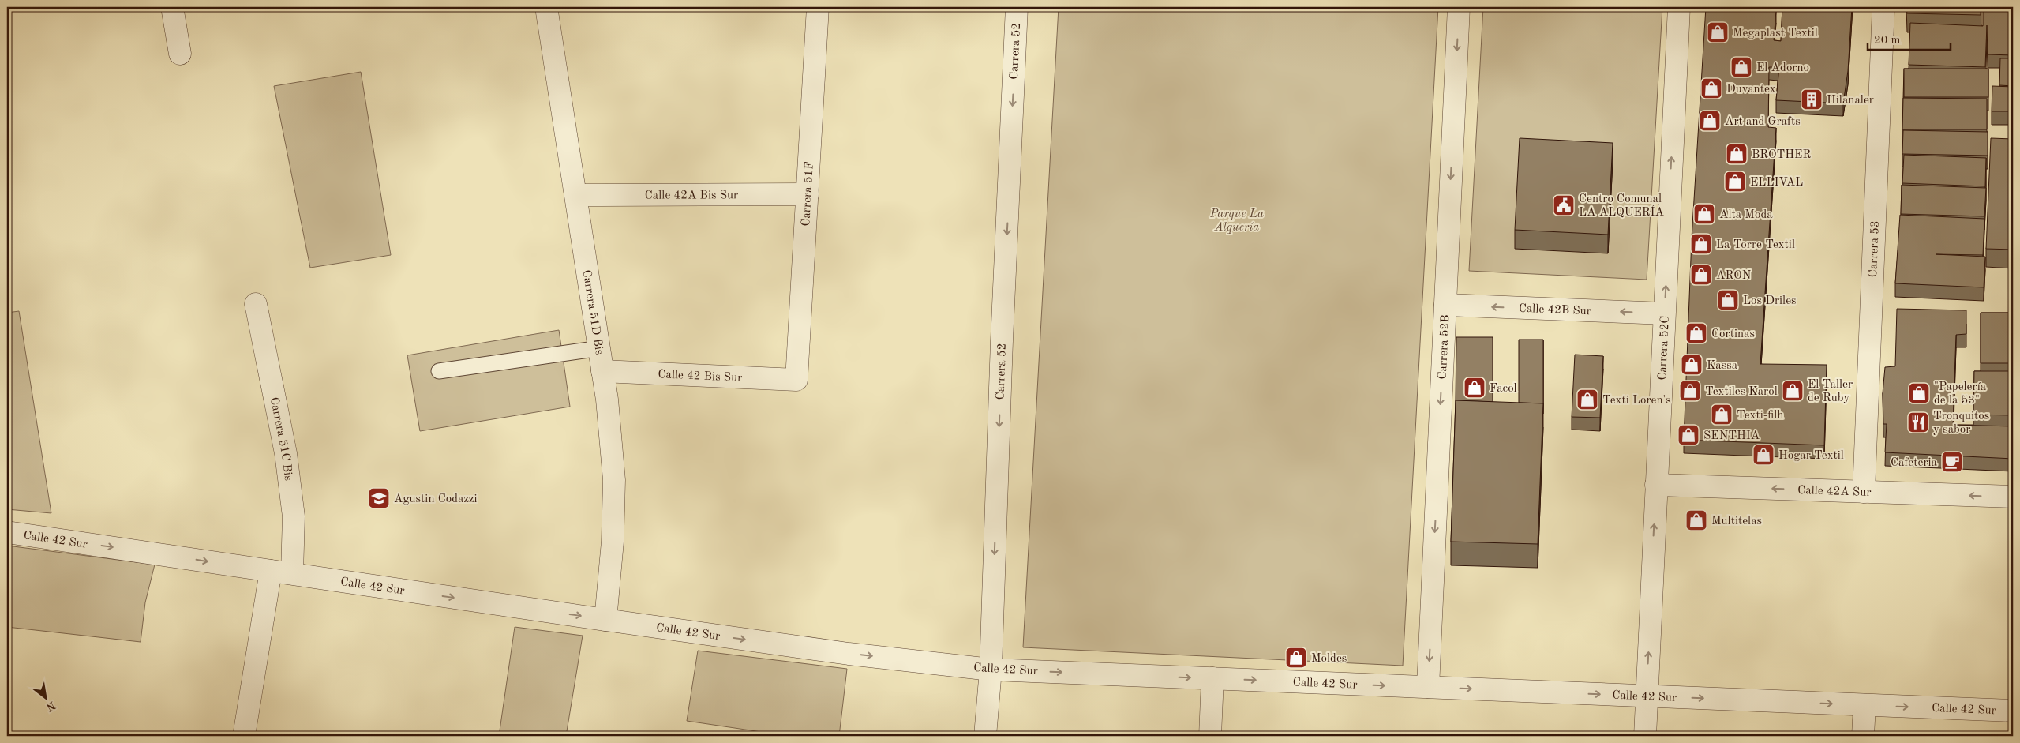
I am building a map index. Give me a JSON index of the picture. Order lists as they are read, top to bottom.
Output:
{
  "streets": {
    "street": [
      "Carrera 52",
      "Carrera 51F",
      "Calle 42A Bis Sur",
      "Carrera 53",
      "Calle 42B Sur",
      "Carrera 51D Bis",
      "Carrera 52B",
      "Carrera 52C",
      "Calle 42 Bis Sur",
      "Carrera 51C Bis",
      "Calle 42A Sur",
      "Calle 42 Sur"
    ]
  },
  "crossings": [
    ["Carrera 52", "Calle 42 Sur"],
    ["Carrera 51F", "Calle 42A Bis Sur"],
    ["Carrera 51F", "Calle 42 Bis Sur"],
    ["Calle 42A Bis Sur", "Carrera 51D Bis"],
    ["Carrera 53", "Calle 42A Sur"],
    ["Calle 42B Sur", "Carrera 52B"],
    ["Calle 42B Sur", "Carrera 52C"],
    ["Carrera 51D Bis", "Calle 42 Bis Sur"],
    ["Carrera 51D Bis", "Calle 42 Sur"],
    ["Carrera 52B", "Calle 42 Sur"],
    ["Carrera 52C", "Calle 42A Sur"],
    ["Carrera 52C", "Calle 42 Sur"],
    ["Carrera 51C Bis", "Calle 42 Sur"]
  ],
  "one_way": [
    "Carrera 52",
    "Calle 42B Sur",
    "Carrera 52B",
    "Carrera 52C",
    "Calle 42A Sur",
    "Calle 42 Sur"
  ],
  "parks": ["Parque La Alquería"],
  "places": {
    "shop": [
      "Megaplast Textil",
      "El Adorno",
      "Duvantex",
      "Art and Grafts",
      "BROTHER",
      "ELLIVAL",
      "Alta Moda",
      "La Torre Textil",
      "ARON",
      "Los Driles",
      "Cortinas",
      "Kassa",
      "Facol",
      "Textiles Karol",
      "El Taller de Ruby",
      "\"Papelería de la 53\"",
      "Texti Loren's",
      "Texti-filh",
      "SENTHIA",
      "Hogar Textil",
      "Multitelas",
      "Moldes"
    ],
    "building": ["Hilanaler"],
    "public building": ["Centro Comunal LA ALQUERÍA"],
    "restaurant": ["Tronquitos y sabor"],
    "cafe": ["Cafeteria"],
    "school or university": ["Agustin Codazzi"]
  },
  "scale_bar": "20 m",
  "north": "bottom right"
}
